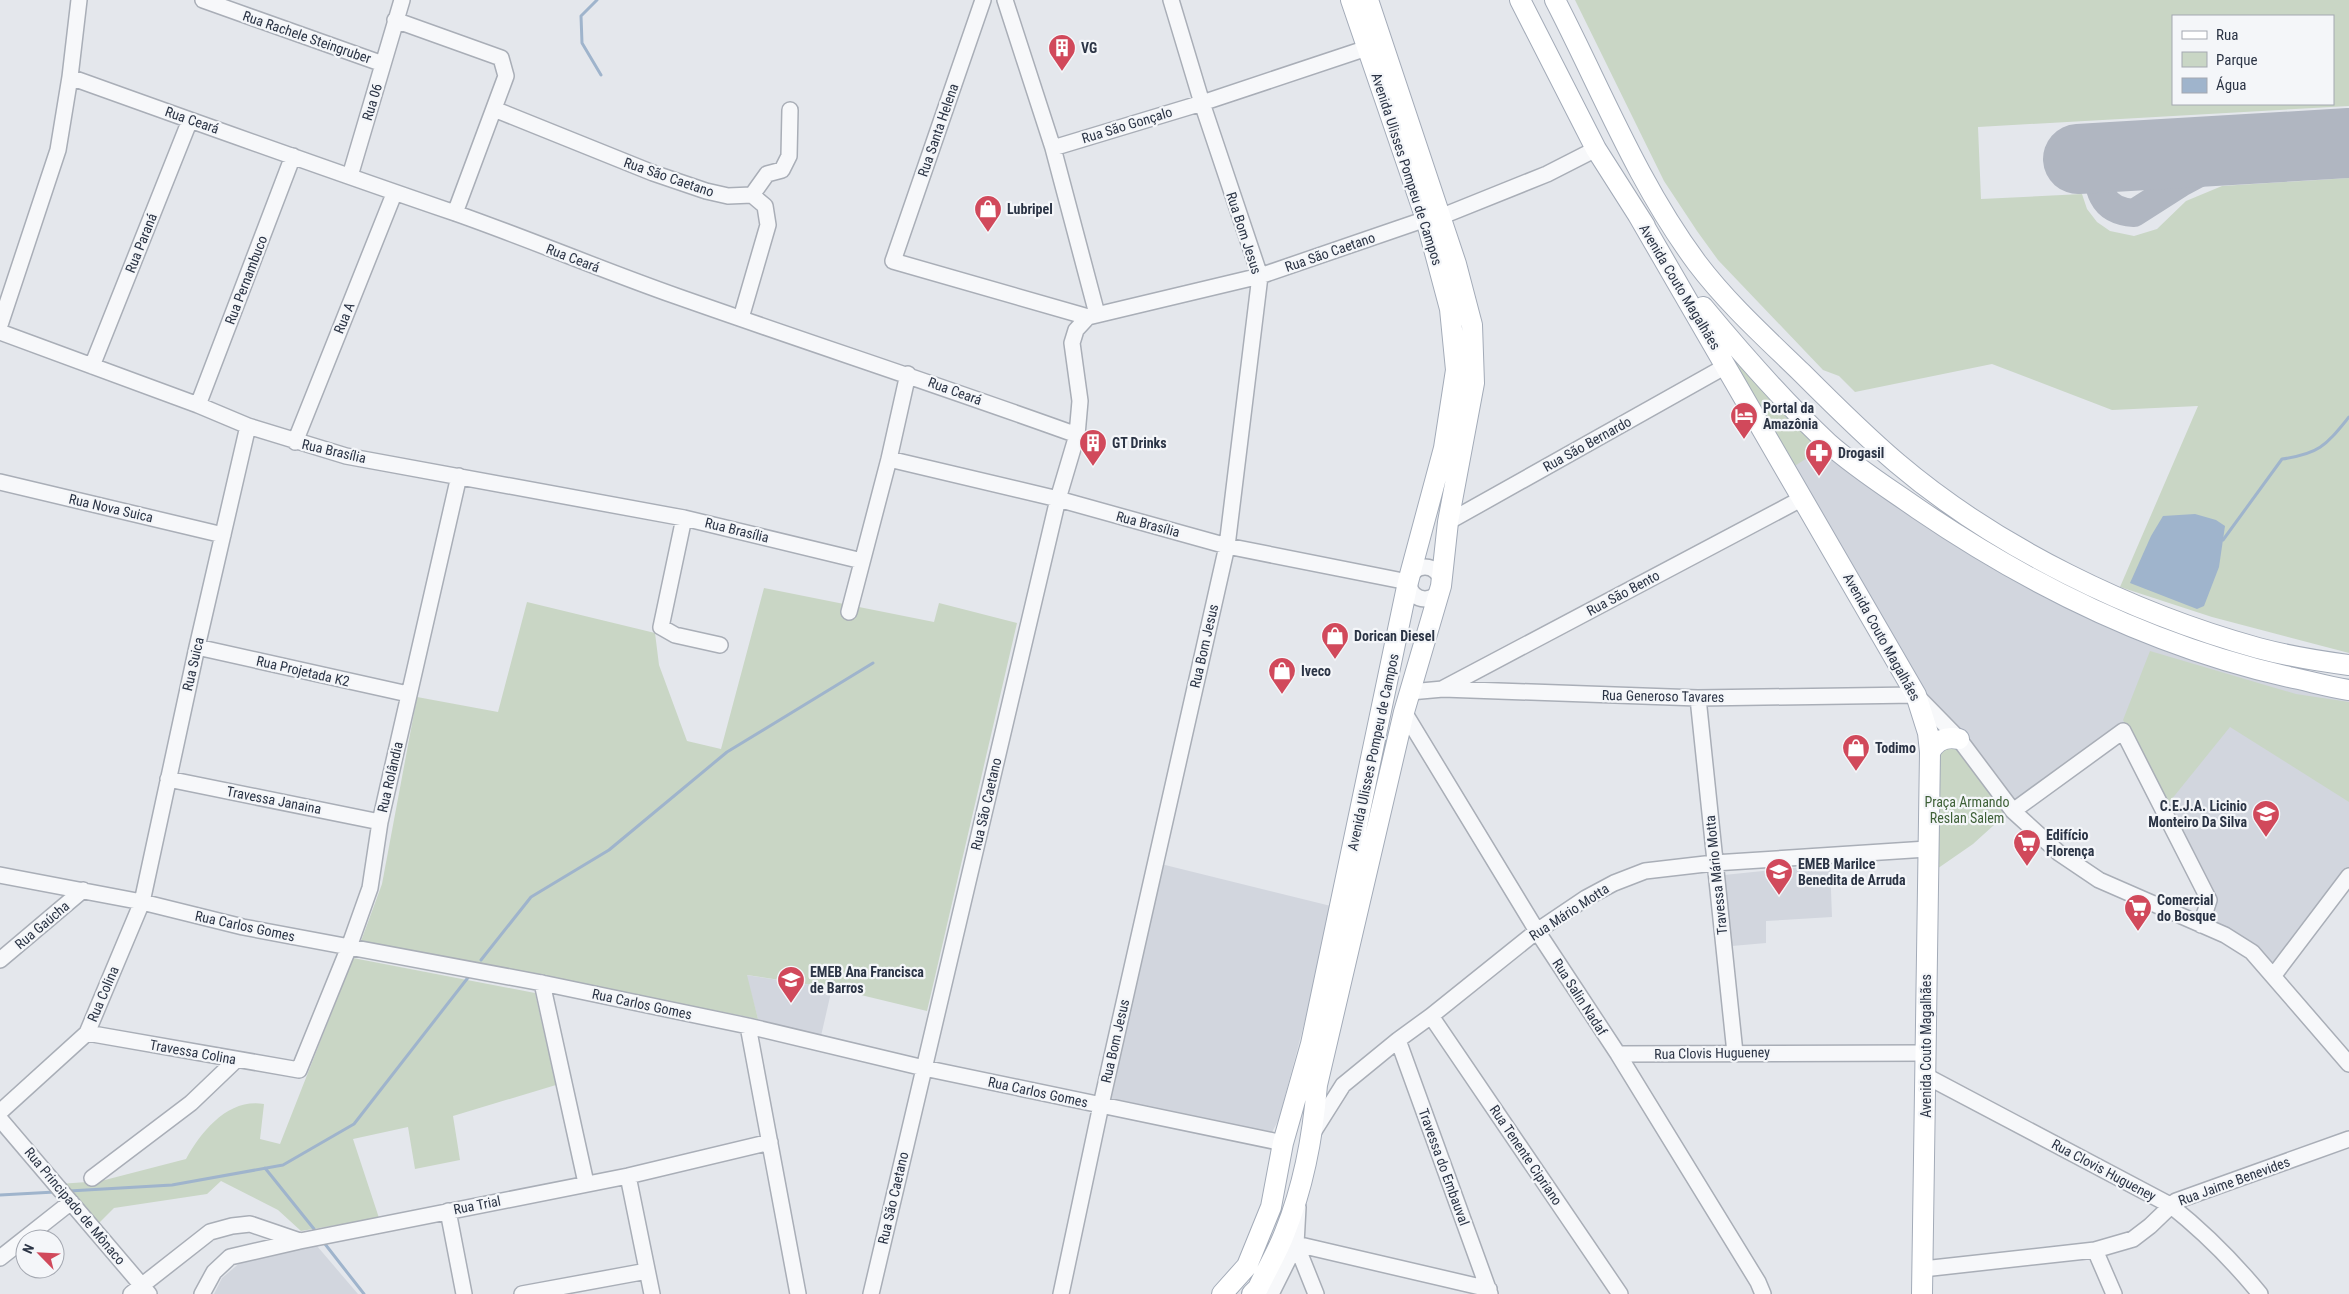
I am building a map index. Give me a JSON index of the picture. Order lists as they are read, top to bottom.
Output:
{
  "streets": {
    "main road": ["Avenida Ulisses Pompeu de Campos", "Avenida Couto Magalhães"],
    "street": [
      "Rua Rachele Steingruber",
      "Rua 06",
      "Rua Ceará",
      "Rua São Gonçalo",
      "Rua Santa Helena",
      "Rua São Caetano",
      "Rua Bom Jesus",
      "Rua Paraná",
      "Rua Pernambuco",
      "Rua A",
      "Rua São Bernardo",
      "Rua Brasília",
      "Rua Nova Suica",
      "Rua São Bento",
      "Rua Suica",
      "Rua Projetada K2",
      "Rua Generoso Tavares",
      "Rua Rolândia",
      "Travessa Janaina",
      "Travessa Mário Motta",
      "Rua Mário Motta",
      "Rua Gaúcha",
      "Rua Carlos Gomes",
      "Rua Colina",
      "Rua Salin Nadaf",
      "Travessa Colina",
      "Rua Clovis Hugueney",
      "Rua Tenente Cipriano",
      "Travessa do Embauval",
      "Rua Jaime Benevides",
      "Rua Trial",
      "Rua Principado de Mônaco"
    ]
  },
  "crossings": [
    ["Rua Rachele Steingruber", "Rua 06"],
    ["Rua 06", "Rua Ceará"],
    ["Rua Ceará", "Rua São Caetano"],
    ["Rua Ceará", "Rua Paraná"],
    ["Rua Ceará", "Rua Pernambuco"],
    ["Rua Ceará", "Rua A"],
    ["Rua São Gonçalo", "Avenida Ulisses Pompeu de Campos"],
    ["Rua São Gonçalo", "Rua Bom Jesus"],
    ["Rua Santa Helena", "Rua São Caetano"],
    ["Avenida Ulisses Pompeu de Campos", "Rua São Caetano"],
    ["Avenida Ulisses Pompeu de Campos", "Rua São Bernardo"],
    ["Avenida Ulisses Pompeu de Campos", "Rua Brasília"],
    ["Avenida Ulisses Pompeu de Campos", "Rua Generoso Tavares"],
    ["Avenida Ulisses Pompeu de Campos", "Rua Mário Motta"],
    ["Avenida Ulisses Pompeu de Campos", "Rua Carlos Gomes"],
    ["Avenida Ulisses Pompeu de Campos", "Rua Salin Nadaf"],
    ["Rua São Caetano", "Rua Bom Jesus"],
    ["Rua São Caetano", "Rua Brasília"],
    ["Rua São Caetano", "Rua Carlos Gomes"],
    ["Rua Bom Jesus", "Rua Brasília"],
    ["Rua Bom Jesus", "Rua Carlos Gomes"],
    ["Rua Paraná", "Rua Brasília"],
    ["Rua Pernambuco", "Rua Brasília"],
    ["Avenida Couto Magalhães", "Rua São Bernardo"],
    ["Avenida Couto Magalhães", "Rua São Bento"],
    ["Avenida Couto Magalhães", "Rua Generoso Tavares"],
    ["Avenida Couto Magalhães", "Rua Mário Motta"],
    ["Avenida Couto Magalhães", "Rua Clovis Hugueney"],
    ["Avenida Couto Magalhães", "Rua Jaime Benevides"],
    ["Rua A", "Rua Brasília"],
    ["Rua Brasília", "Rua Suica"],
    ["Rua Brasília", "Rua Rolândia"],
    ["Rua Nova Suica", "Rua Suica"],
    ["Rua São Bento", "Rua Generoso Tavares"],
    ["Rua Suica", "Rua Projetada K2"],
    ["Rua Suica", "Travessa Janaina"],
    ["Rua Suica", "Rua Carlos Gomes"],
    ["Rua Suica", "Rua Colina"],
    ["Rua Projetada K2", "Rua Rolândia"],
    ["Rua Generoso Tavares", "Travessa Mário Motta"],
    ["Rua Rolândia", "Travessa Janaina"],
    ["Rua Rolândia", "Rua Carlos Gomes"],
    ["Rua Rolândia", "Travessa Colina"],
    ["Travessa Mário Motta", "Rua Mário Motta"],
    ["Travessa Mário Motta", "Rua Clovis Hugueney"],
    ["Rua Mário Motta", "Rua Salin Nadaf"],
    ["Rua Mário Motta", "Rua Tenente Cipriano"],
    ["Rua Mário Motta", "Travessa do Embauval"],
    ["Rua Gaúcha", "Rua Carlos Gomes"],
    ["Rua Carlos Gomes", "Rua Colina"],
    ["Rua Colina", "Travessa Colina"],
    ["Rua Salin Nadaf", "Rua Clovis Hugueney"],
    ["Rua Clovis Hugueney", "Rua Jaime Benevides"]
  ],
  "parks": ["Praça Armando Reslan Salem"],
  "places": {
    "building": ["VG", "GT Drinks"],
    "shop": [
      "Lubripel",
      "Dorican Diesel",
      "Iveco",
      "Todimo"
    ],
    "hotel": ["Portal da Amazônia"],
    "pharmacy": ["Drogasil"],
    "school or university": ["C.E.J.A. Licinio Monteiro Da Silva", "EMEB Marilce Benedita de Arruda", "EMEB Ana Francisca de Barros"],
    "supermarket": ["Edifício Florença", "Comercial do Bosque"]
  },
  "legend": ["Rua", "Parque", "Água"],
  "north": "top left"
}
